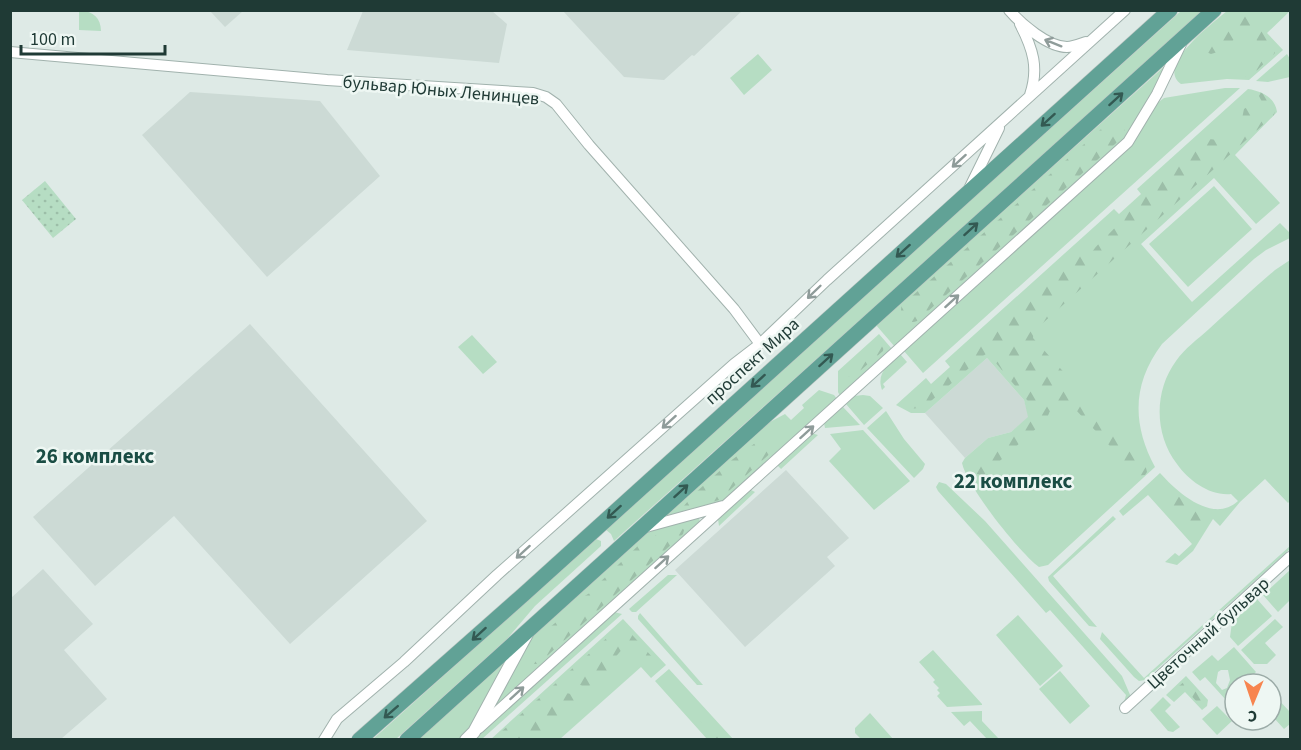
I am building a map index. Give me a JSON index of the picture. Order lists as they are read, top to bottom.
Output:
{
  "streets": {
    "main road": ["проспект Мира"],
    "street": ["бульвар Юных Ленинцев", "Цветочный бульвар"]
  },
  "districts": ["26 комплекс", "22 комплекс"],
  "scale_bar": "100 m",
  "north": "bottom"
}
